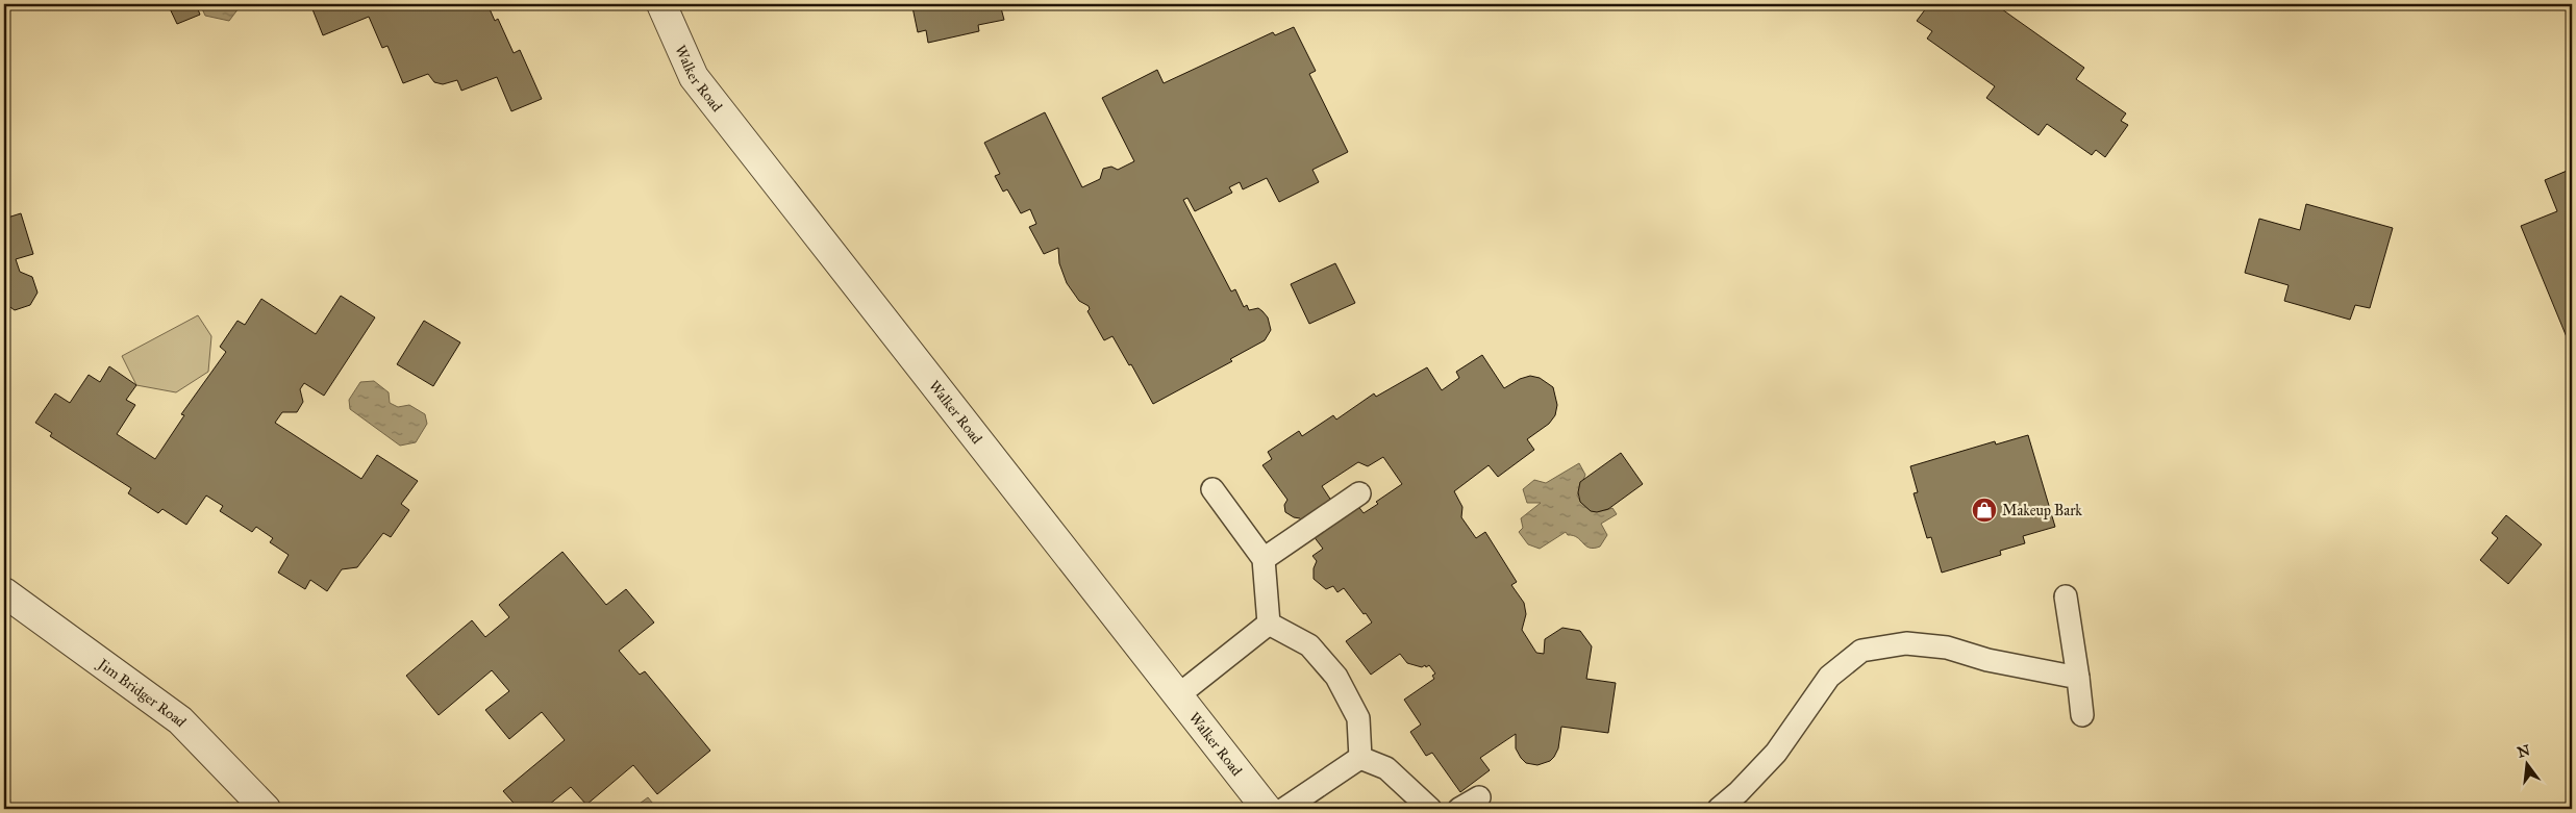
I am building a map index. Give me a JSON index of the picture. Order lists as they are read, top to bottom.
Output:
{
  "streets": {
    "street": ["Walker Road", "Jim Bridger Road"]
  },
  "places": {
    "shop": ["Makeup Bark"]
  },
  "north": "top"
}
